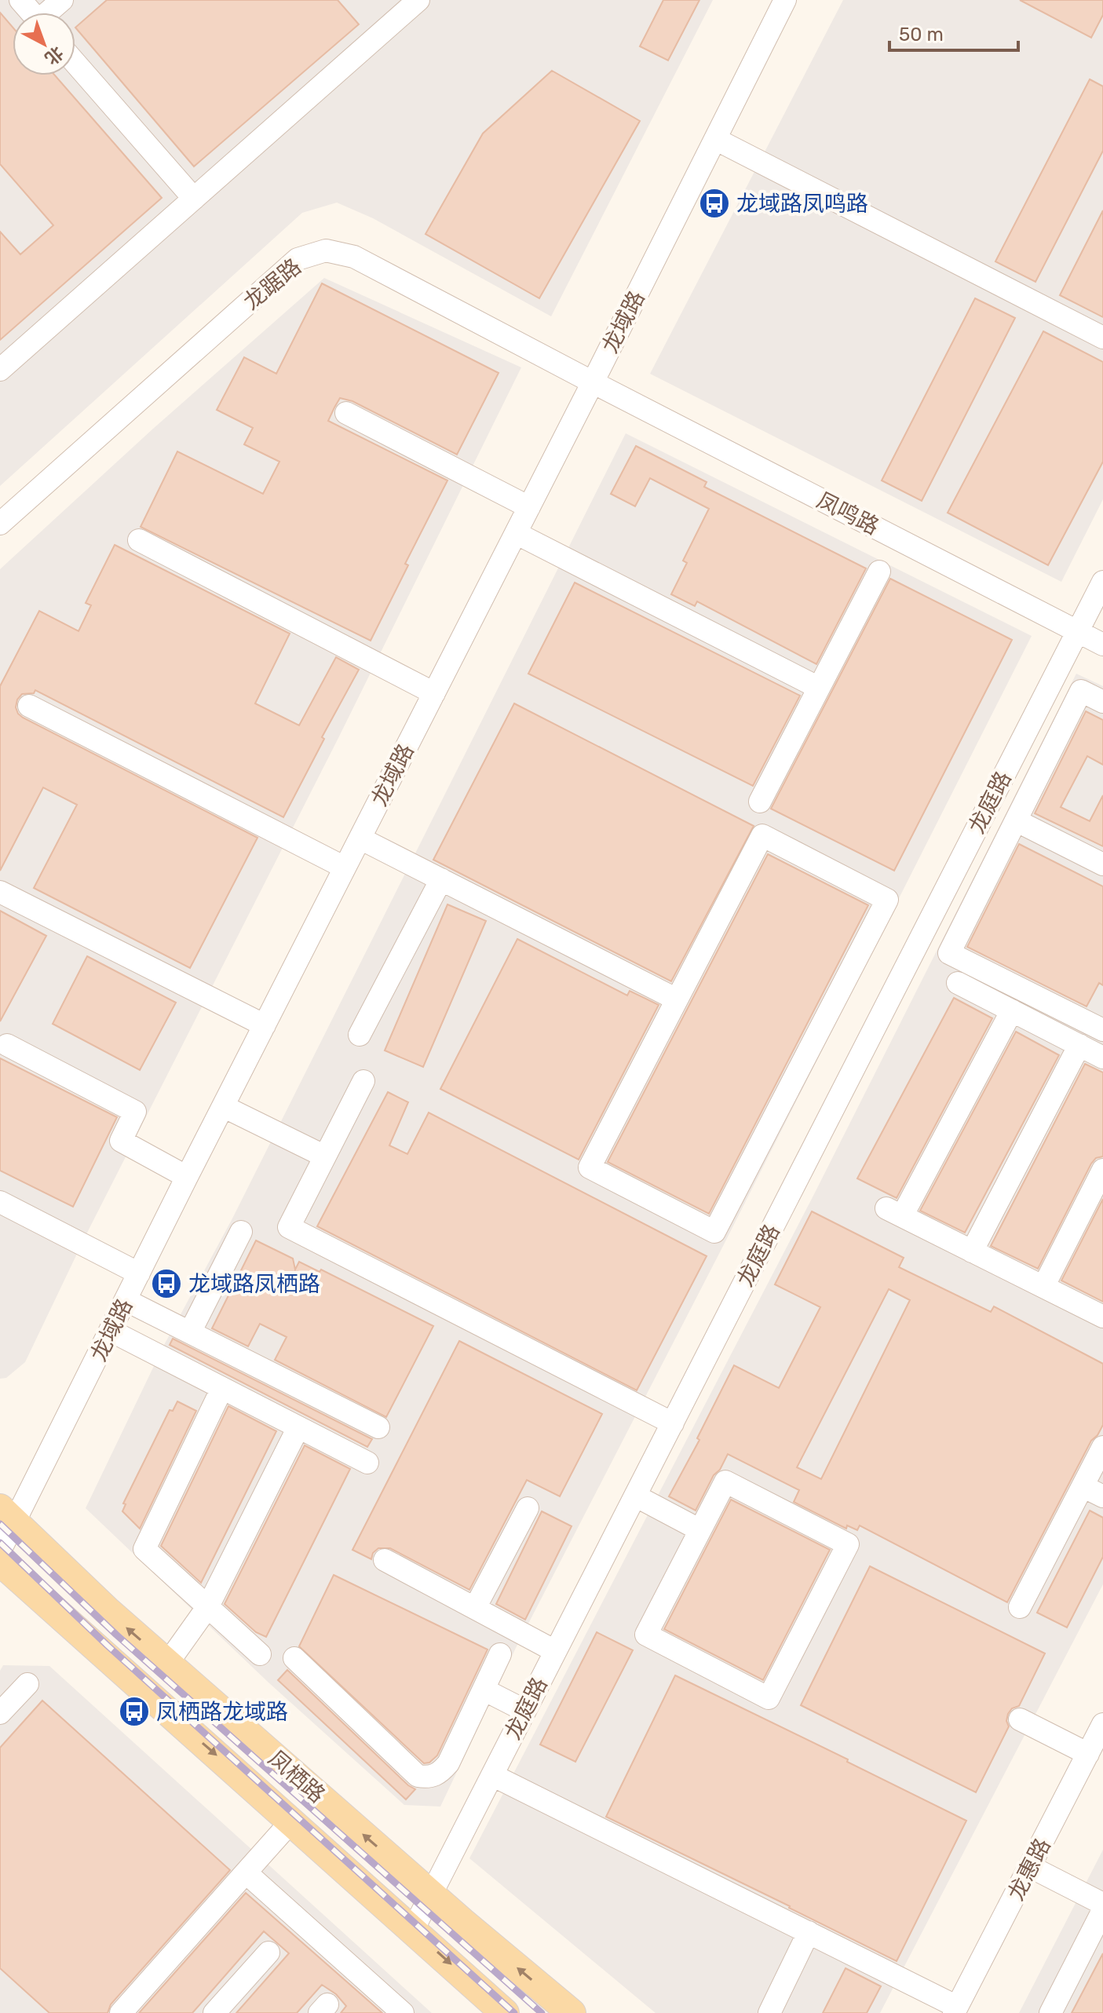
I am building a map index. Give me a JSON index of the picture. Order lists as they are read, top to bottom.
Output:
{
  "streets": {
    "main road": ["凤栖路"],
    "street": [
      "龙踞路",
      "龙域路",
      "凤鸣路",
      "龙庭路",
      "龙惠路"
    ]
  },
  "crossings": [
    ["龙踞路", "龙域路"],
    ["龙踞路", "凤鸣路"],
    ["龙域路", "凤鸣路"],
    ["龙域路", "凤栖路"],
    ["凤鸣路", "龙庭路"],
    ["龙庭路", "凤栖路"]
  ],
  "places": {
    "bus stop": ["龙域路凤鸣路", "龙域路凤栖路", "凤栖路龙域路"]
  },
  "scale_bar": "50 m",
  "north": "bottom right"
}
